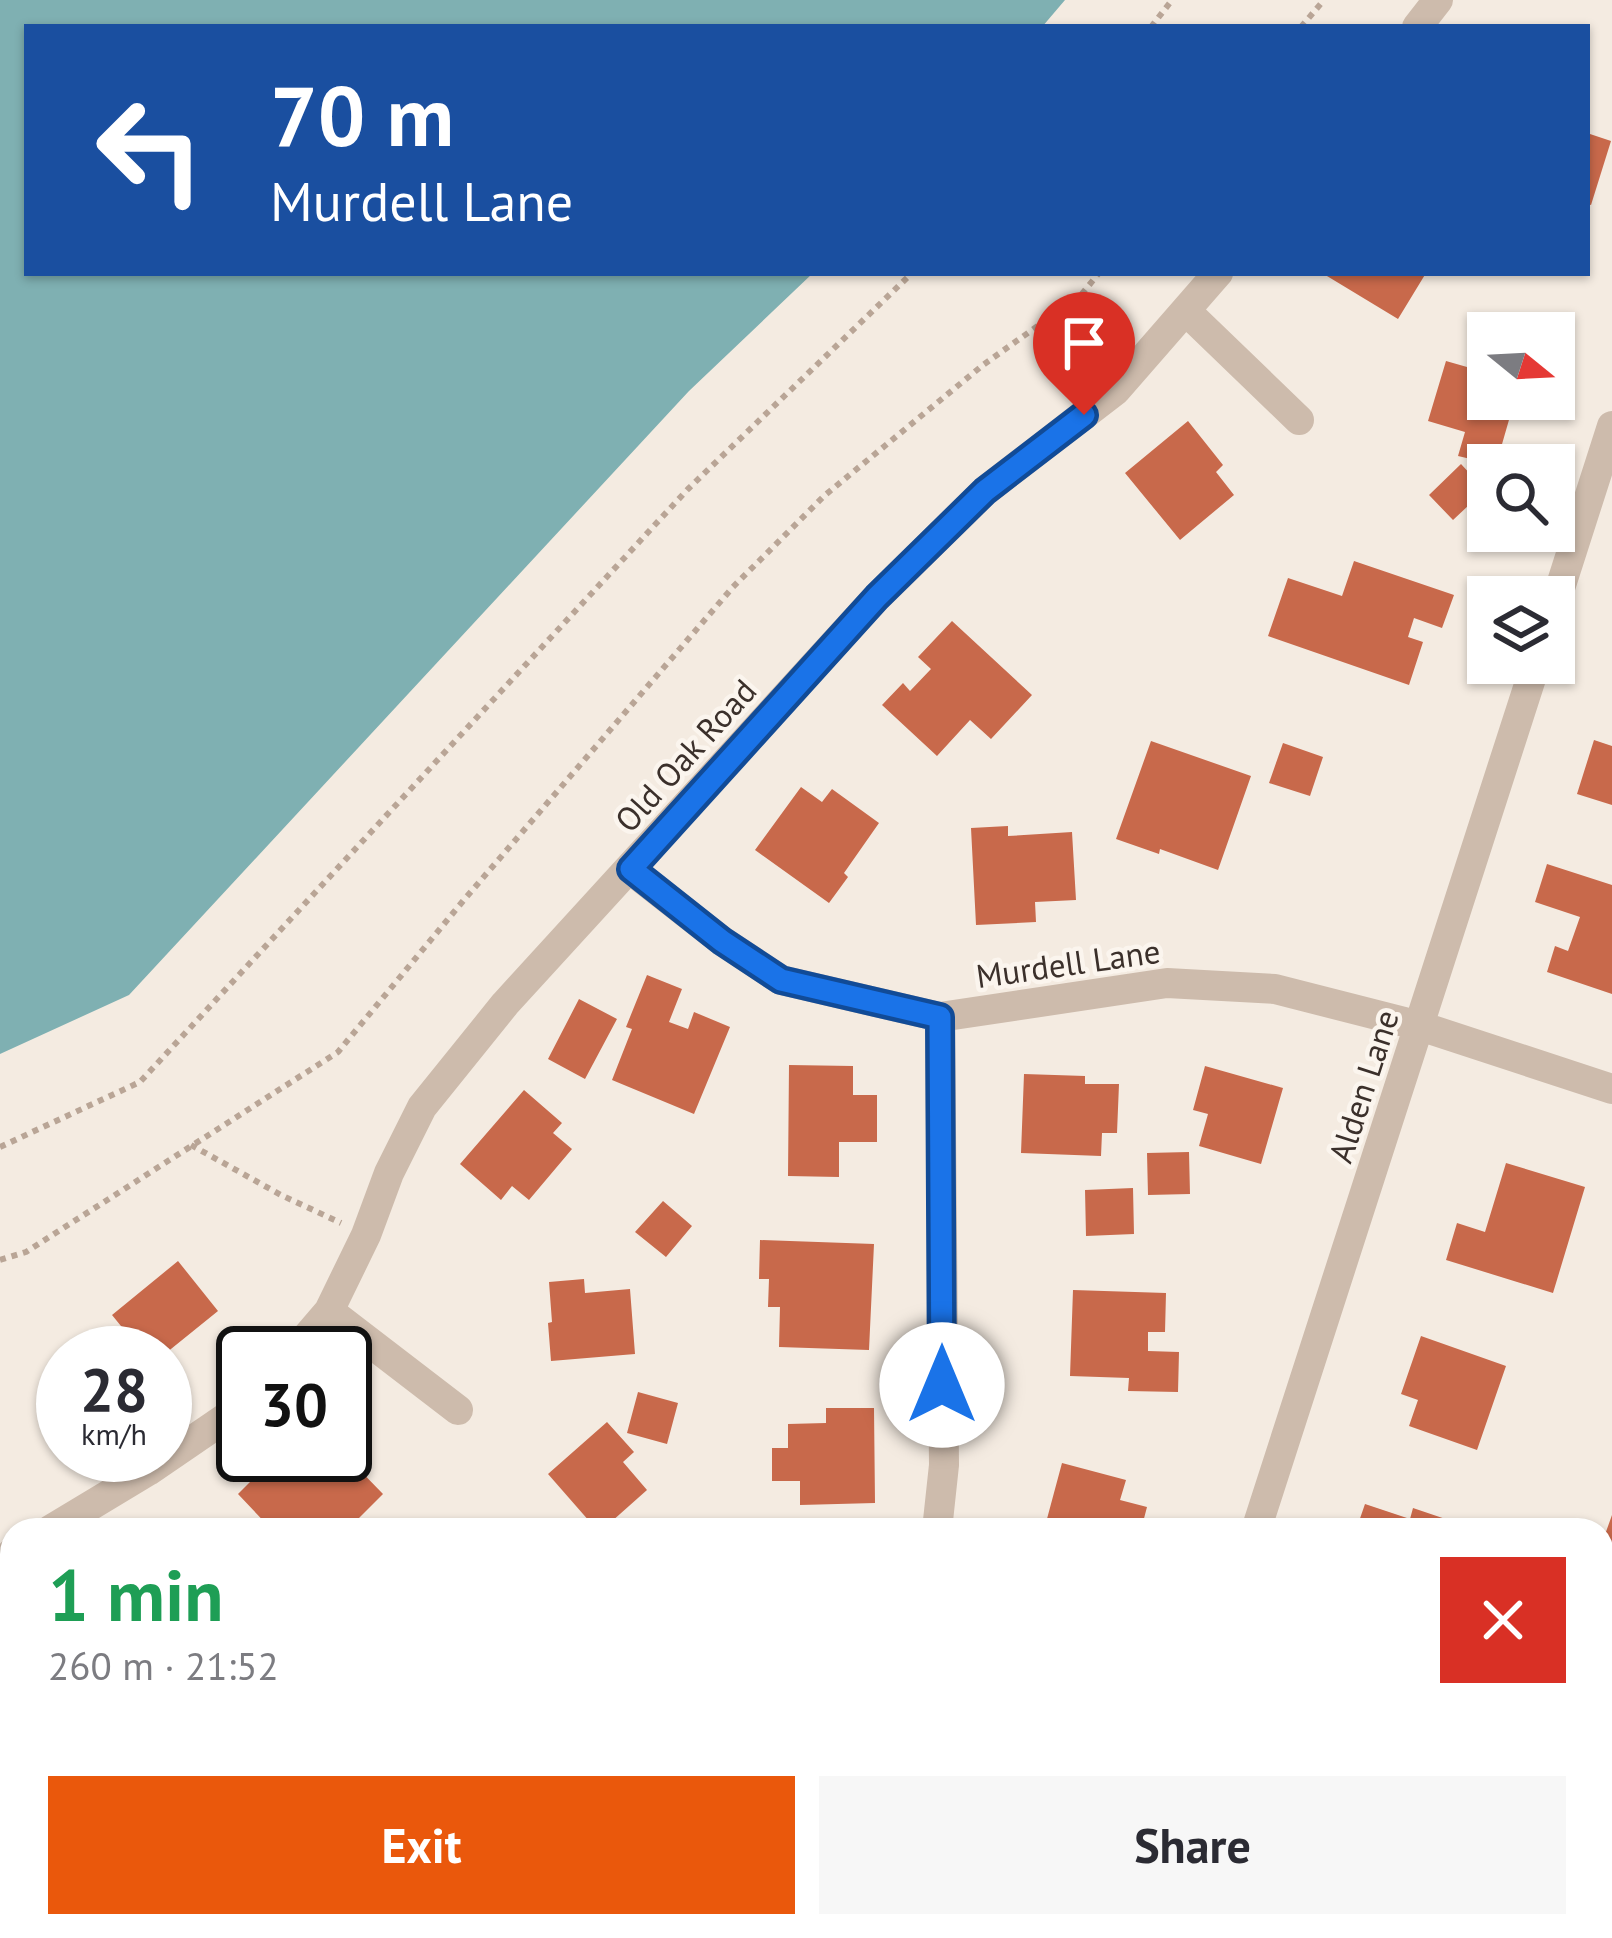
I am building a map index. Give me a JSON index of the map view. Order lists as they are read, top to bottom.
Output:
{
  "streets": {
    "street": ["Old Oak Road", "Murdell Lane", "Alden Lane"]
  },
  "crossings": [
    ["Old Oak Road", "Murdell Lane"],
    ["Murdell Lane", "Alden Lane"]
  ],
  "north": "right",
  "page": {
    "turn": ["70 m", "Murdell Lane"],
    "speed": "28 km/h",
    "limit": "30",
    "heading": ["1 min", "260 m · 21:52"],
    "buttons": ["Exit", "Share"]
  }
}
